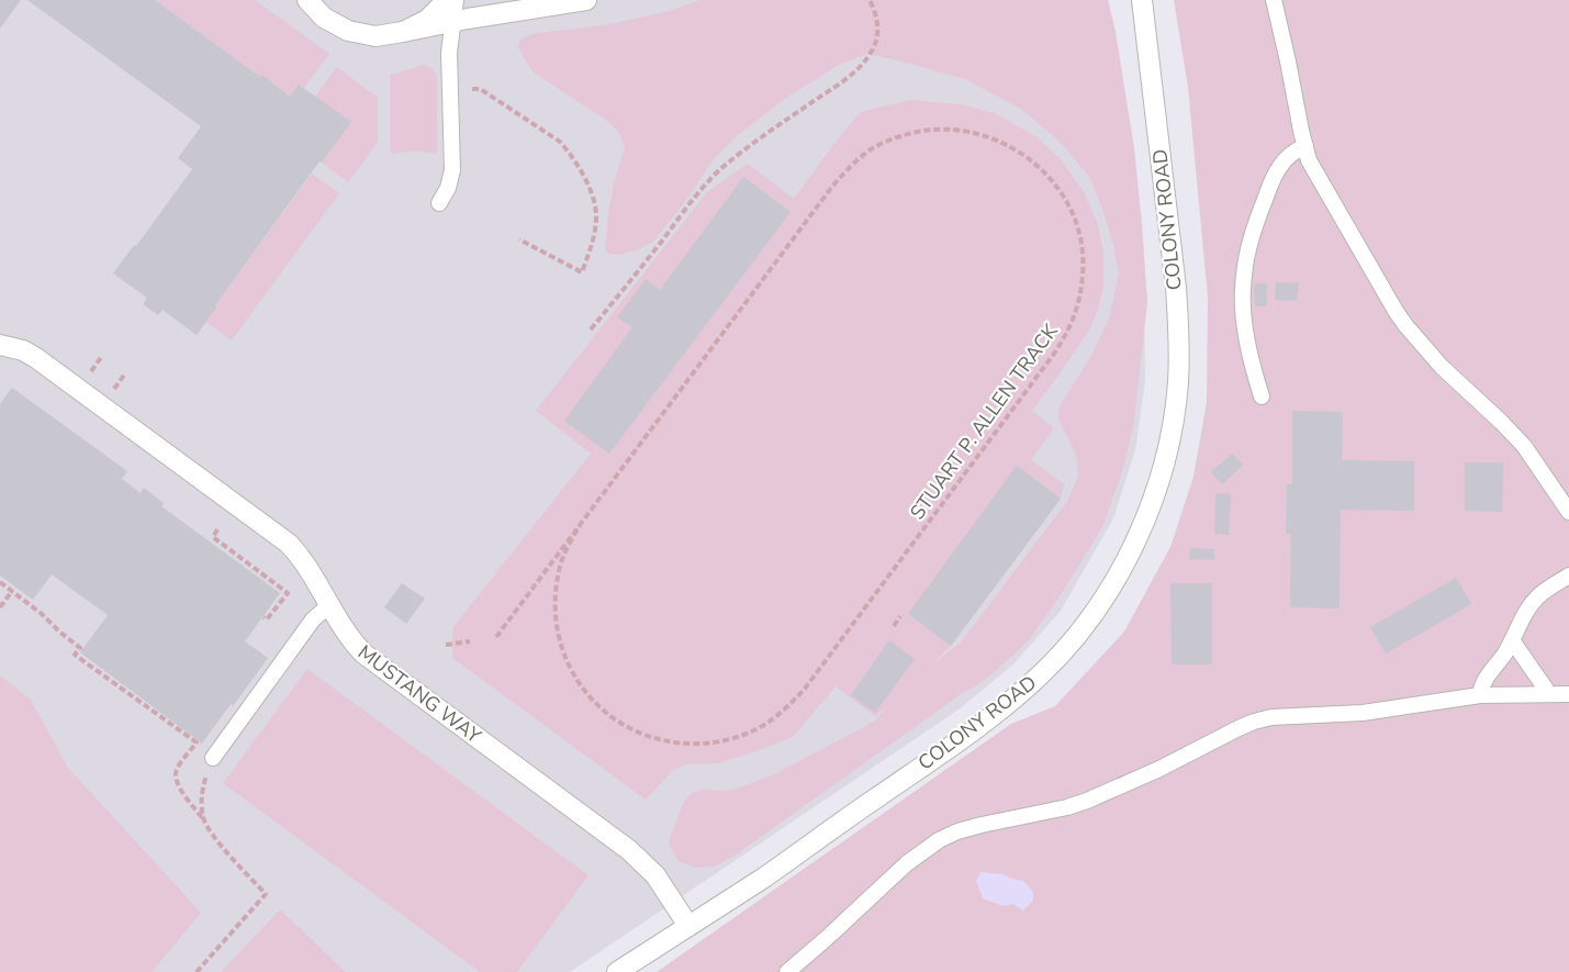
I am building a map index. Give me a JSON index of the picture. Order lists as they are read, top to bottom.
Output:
{
  "streets": {
    "street": ["COLONY ROAD", "MUSTANG WAY"],
    "path": ["STUART P. ALLEN TRACK"]
  },
  "crossings": [
    ["COLONY ROAD", "MUSTANG WAY"]
  ]
}
